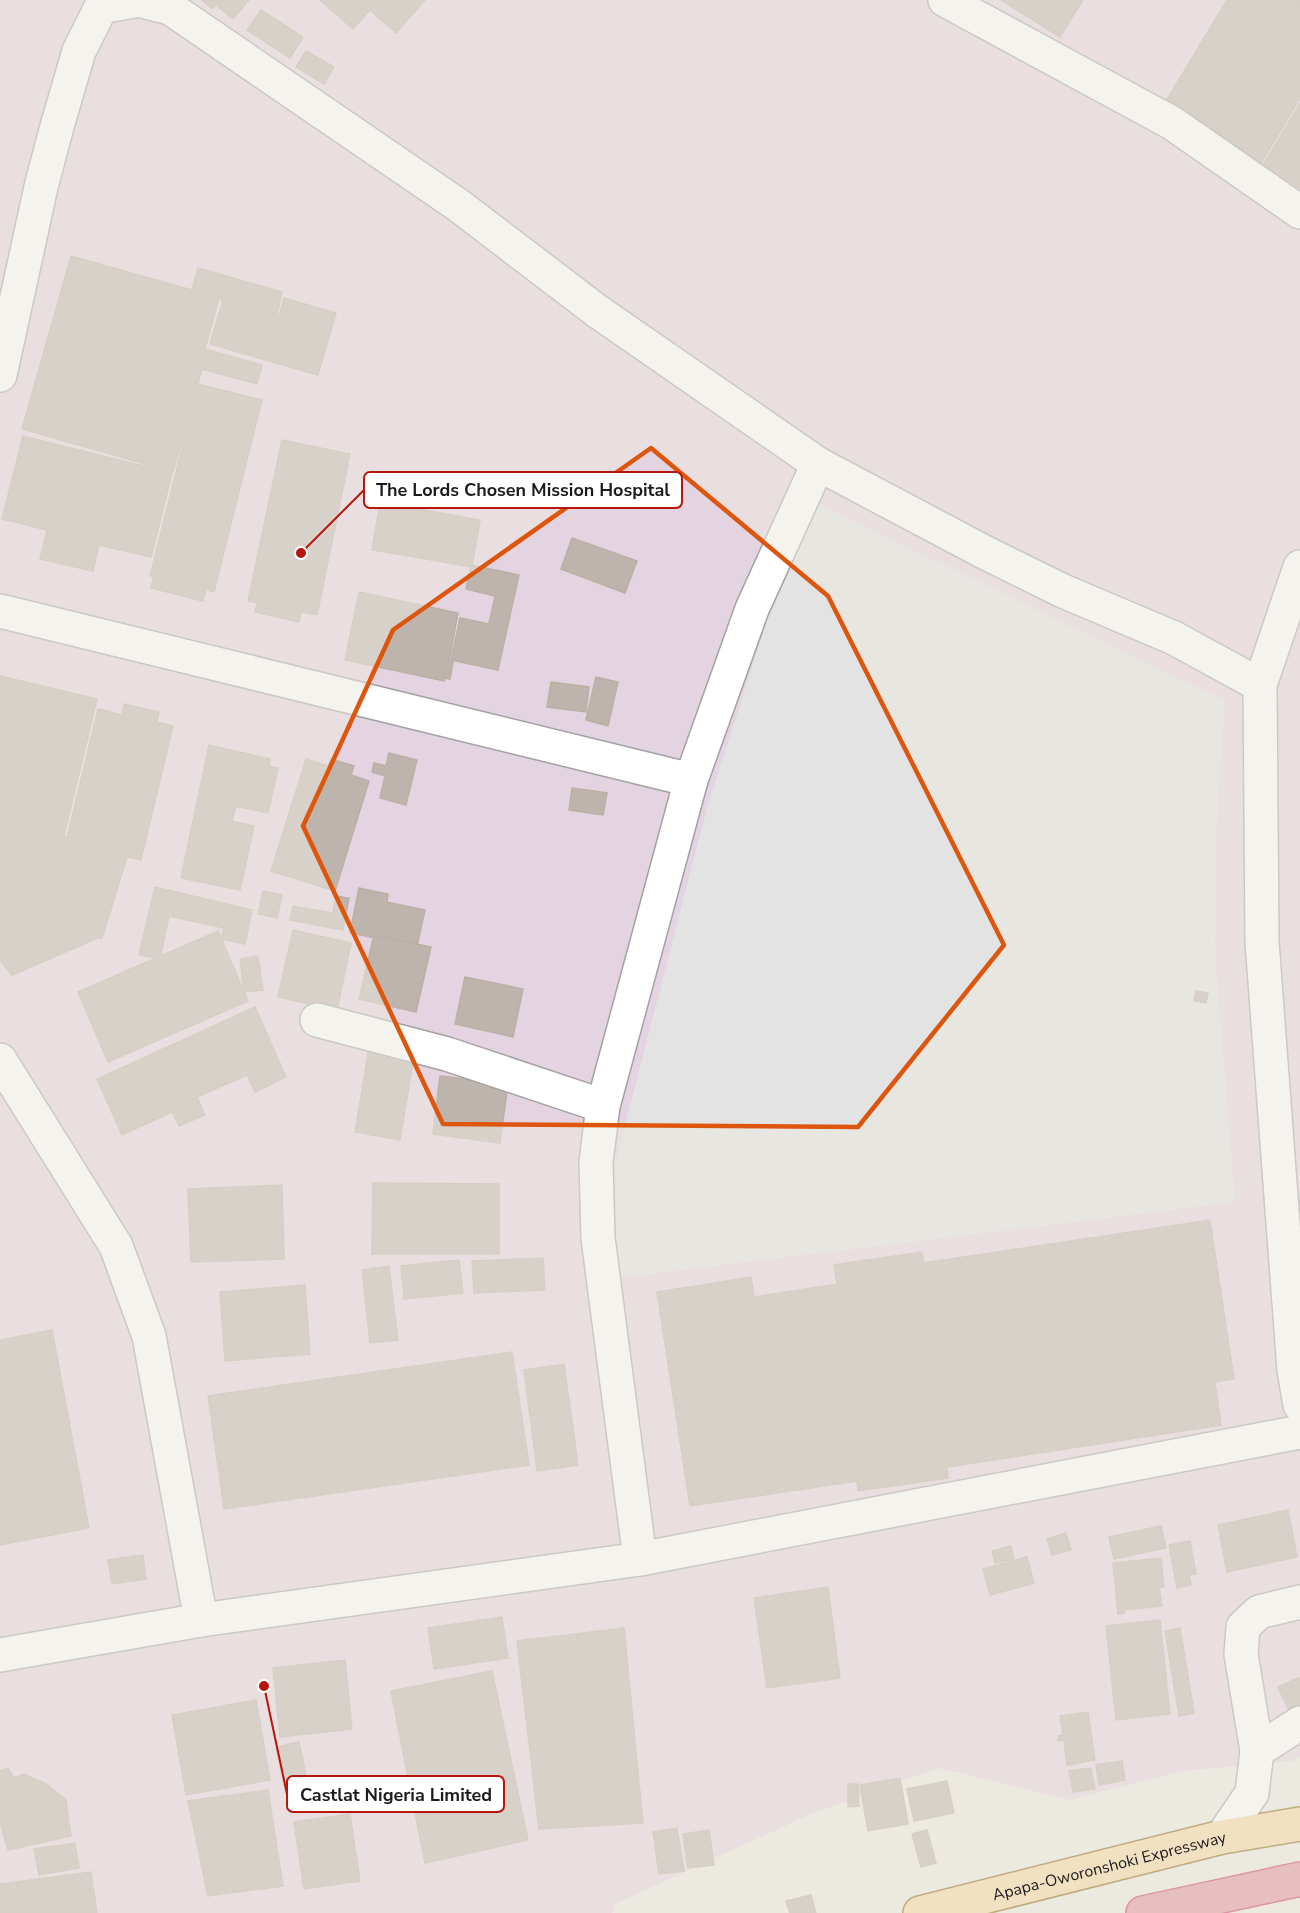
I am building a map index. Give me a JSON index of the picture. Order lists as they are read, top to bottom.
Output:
{
  "streets": {
    "main road": ["Apapa-Oworonshoki Expressway"]
  },
  "places": ["The Lords Chosen Mission Hospital", "Castlat Nigeria Limited"]
}
